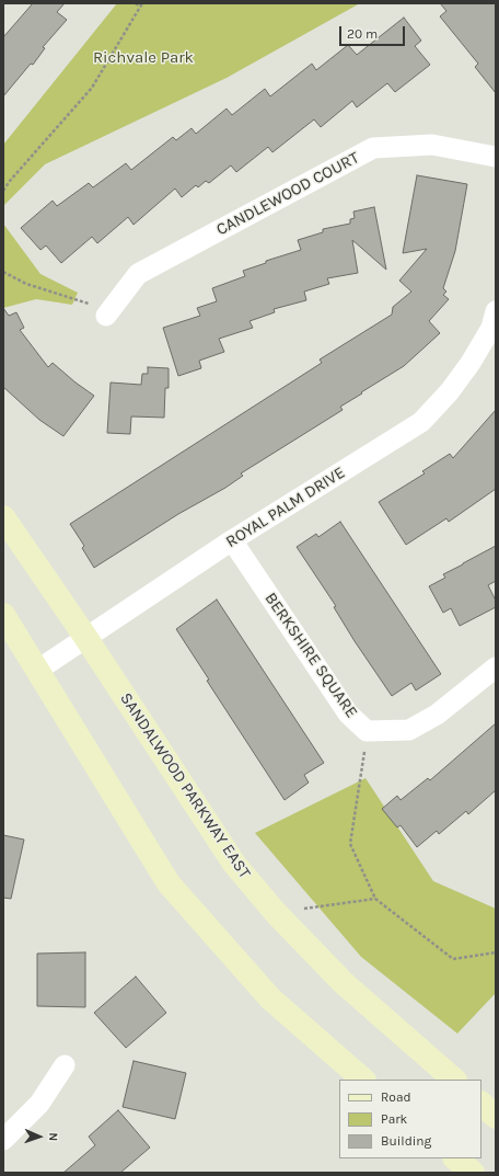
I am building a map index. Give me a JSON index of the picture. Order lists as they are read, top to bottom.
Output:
{
  "streets": {
    "main road": ["SANDALWOOD PARKWAY EAST"],
    "street": ["CANDLEWOOD COURT", "ROYAL PALM DRIVE", "BERKSHIRE SQUARE"]
  },
  "crossings": [
    ["ROYAL PALM DRIVE", "BERKSHIRE SQUARE"],
    ["ROYAL PALM DRIVE", "SANDALWOOD PARKWAY EAST"]
  ],
  "parks": ["Richvale Park"],
  "legend": ["Road", "Park", "Building"],
  "scale_bar": "20 m",
  "north": "right"
}
